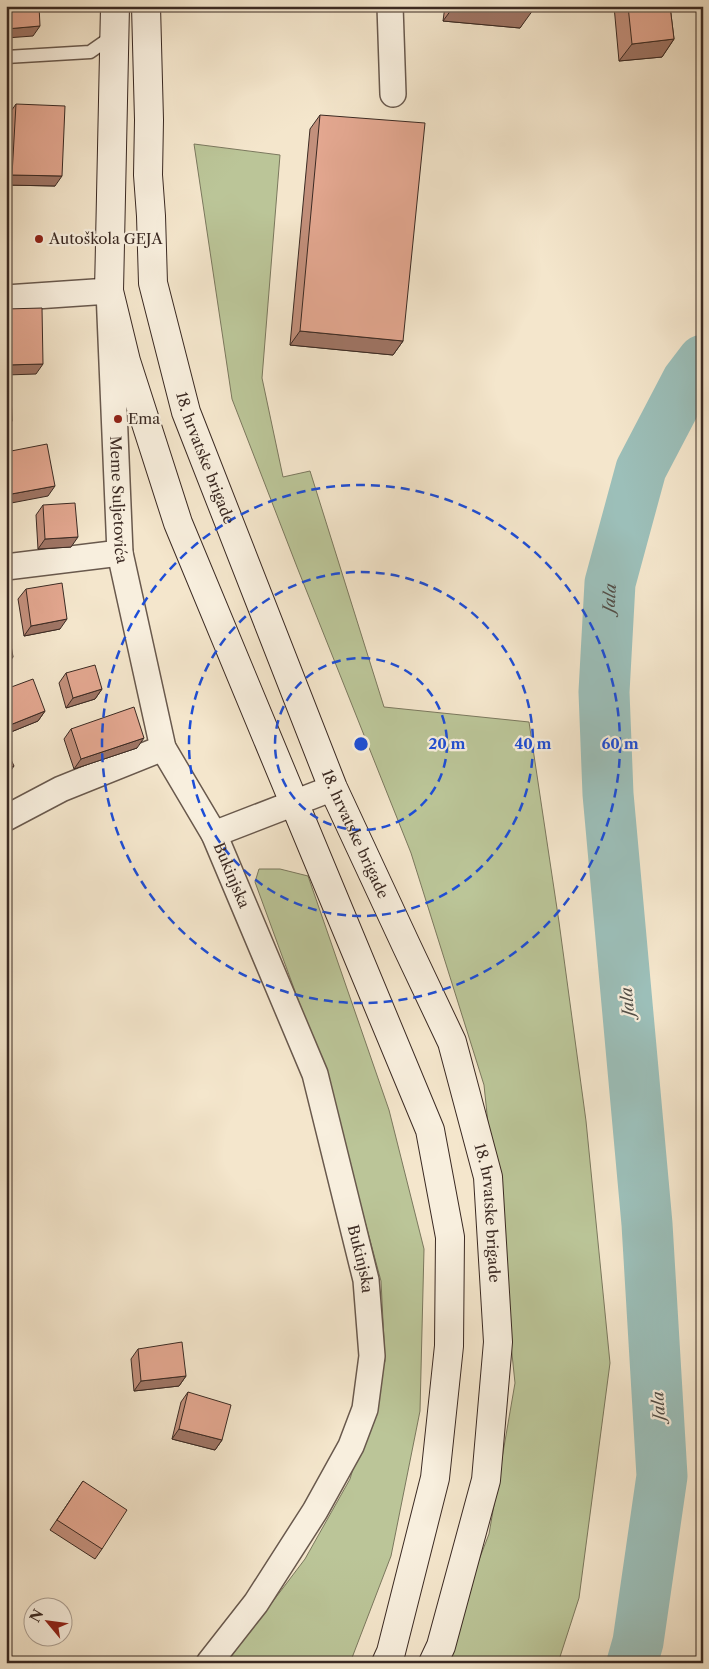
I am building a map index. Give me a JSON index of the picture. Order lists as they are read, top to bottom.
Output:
{
  "streets": {
    "main road": ["18. hrvatske brigade"],
    "street": ["Meme Suljetovića", "Bukinjska"]
  },
  "crossings": [
    ["Meme Suljetovića", "Bukinjska"]
  ],
  "water": ["Jala"],
  "places": ["Autoškola GEJA", "Ema"],
  "north": "top left",
  "rings": ["20 m", "40 m", "60 m"]
}
